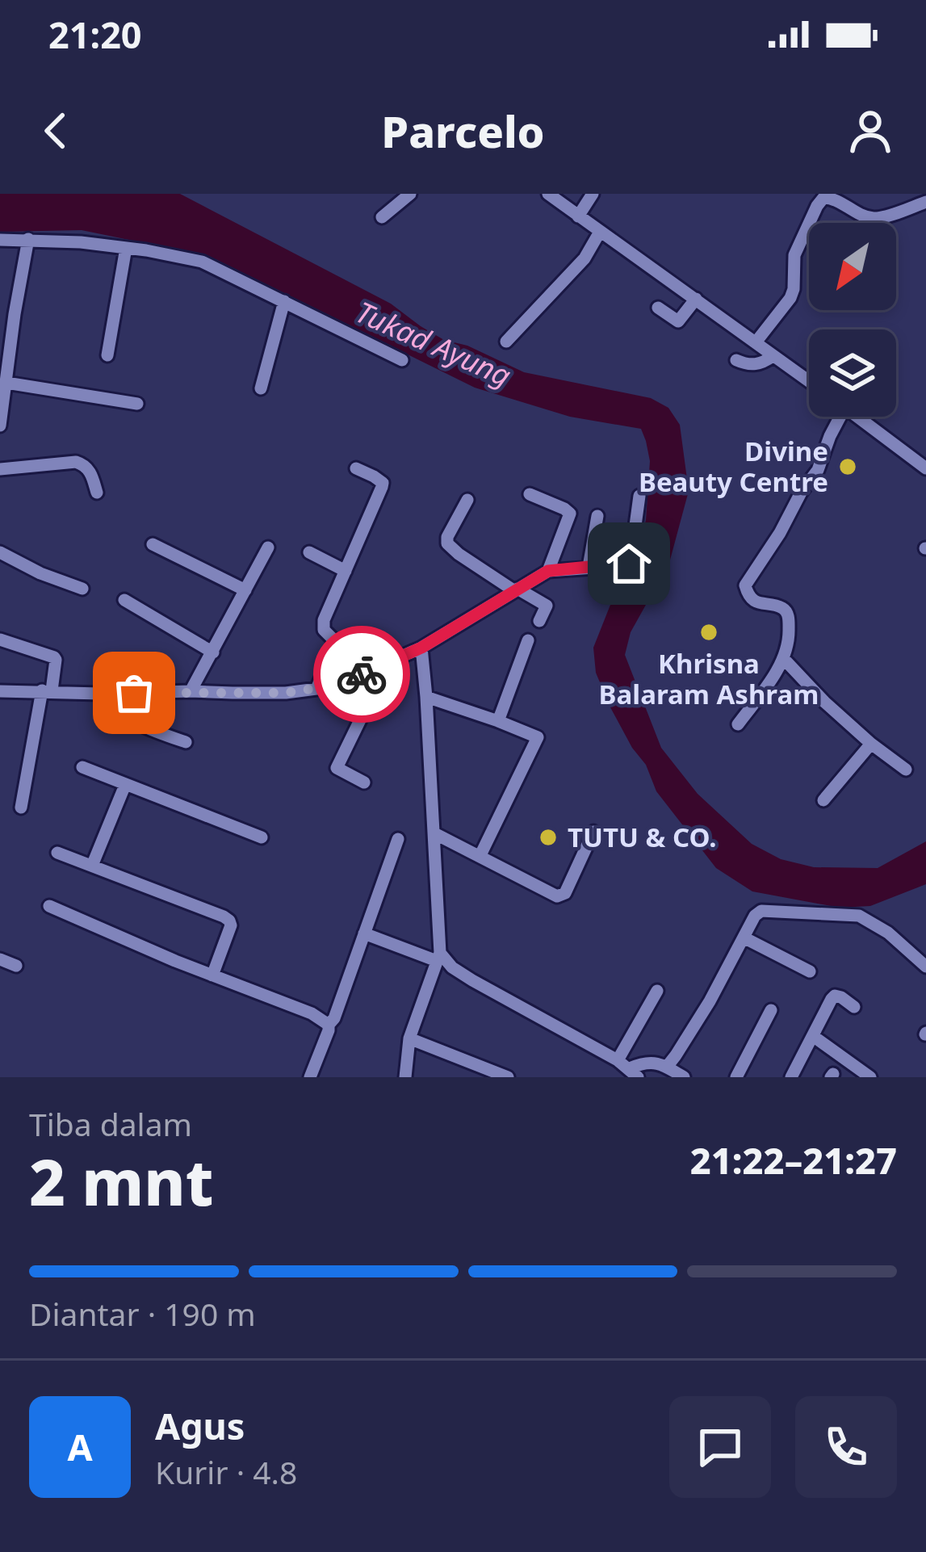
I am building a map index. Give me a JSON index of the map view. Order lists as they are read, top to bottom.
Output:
{
  "water": ["Tukad Ayung"],
  "places": ["Divine Beauty Centre", "Khrisna Balaram Ashram", "TUTU & CO."],
  "north": "bottom left",
  "page": {
    "status": "21:20",
    "header": "Parcelo",
    "heading": ["2 mnt", "Tiba dalam", "21:22–21:27"],
    "panel": ["Agus", "Kurir · 4.8"],
    "bar": "Diantar · 190 m",
    "round": "A"
  }
}
